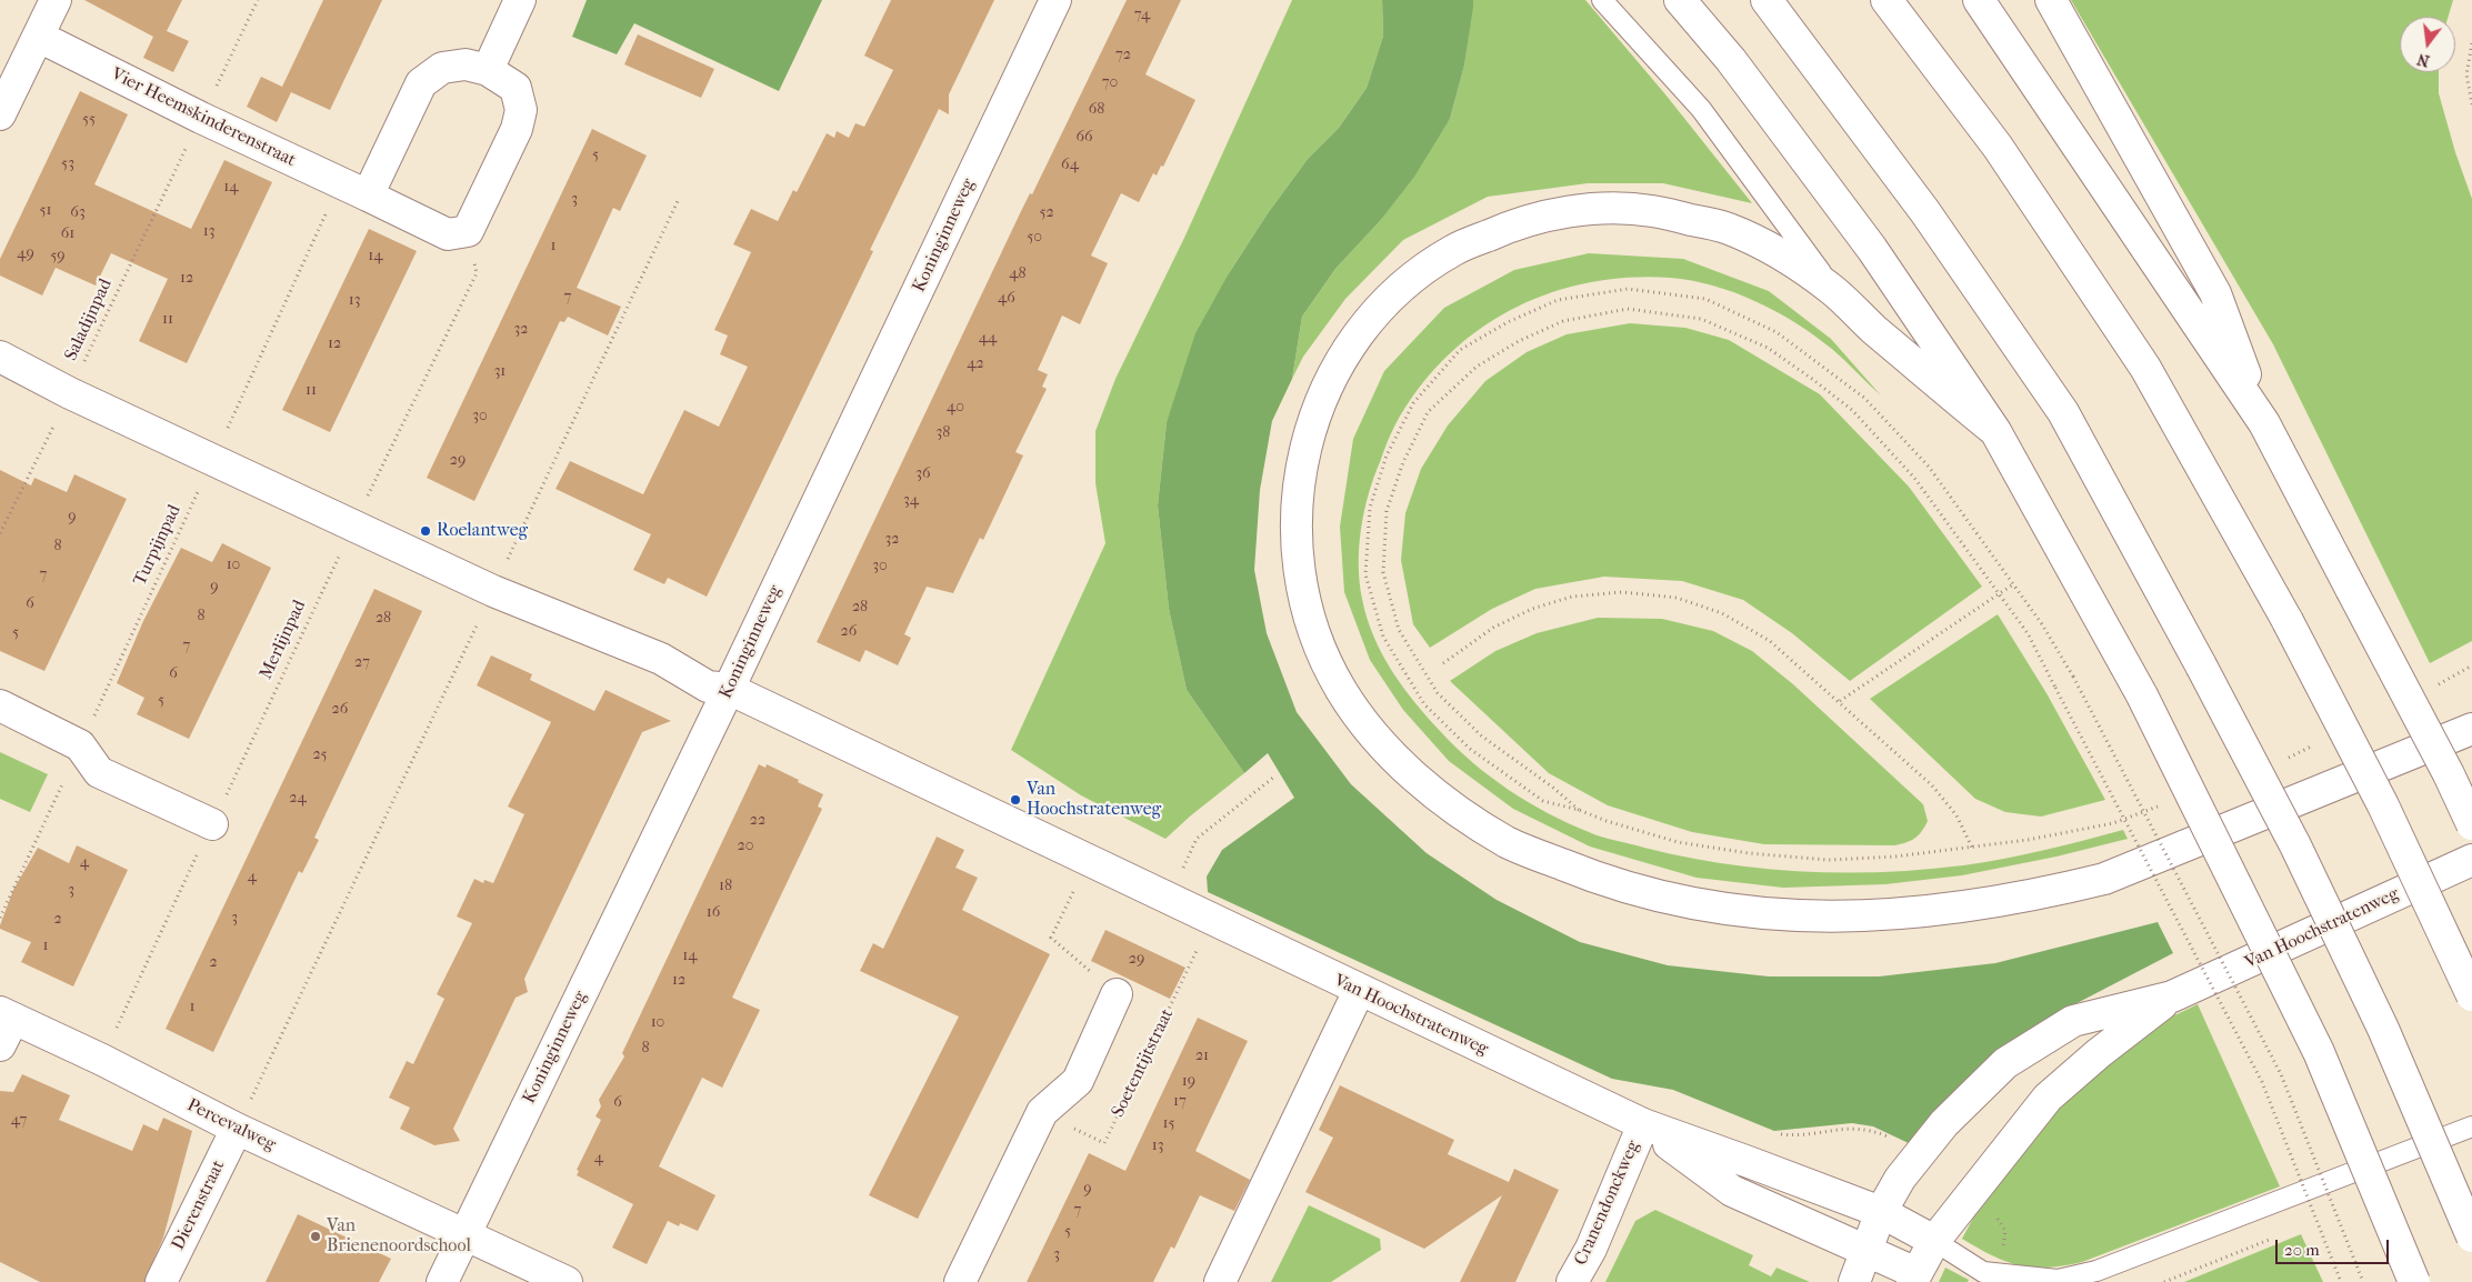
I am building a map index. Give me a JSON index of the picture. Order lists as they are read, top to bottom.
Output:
{
  "streets": {
    "main road": [
      "Vier Heemskinderenstraat",
      "Koninginneweg",
      "Van Hoochstratenweg",
      "Percevalweg",
      "Cranendonckweg",
      "Dierenstraat"
    ],
    "path": [
      "Saladijnpad",
      "Turpijnpad",
      "Merlijnpad",
      "Soetentijtstraat"
    ]
  },
  "crossings": [
    ["Vier Heemskinderenstraat", "Saladijnpad"],
    ["Vier Heemskinderenstraat", "Turpijnpad"],
    ["Vier Heemskinderenstraat", "Merlijnpad"],
    ["Koninginneweg", "Van Hoochstratenweg"],
    ["Koninginneweg", "Percevalweg"],
    ["Merlijnpad", "Percevalweg"],
    ["Van Hoochstratenweg", "Soetentijtstraat"],
    ["Van Hoochstratenweg", "Cranendonckweg"],
    ["Percevalweg", "Dierenstraat"]
  ],
  "places": ["Roelantweg", "Van Hoochstratenweg", "Van Brienenoordschool"],
  "house_numbers": [
    "74",
    "72",
    "70",
    "68",
    "55",
    "66",
    "5",
    "53",
    "64",
    "14",
    "3",
    "51",
    "63",
    "52",
    "13",
    "61",
    "50",
    "1",
    "49",
    "59",
    "14",
    "48",
    "12",
    "7",
    "46",
    "13",
    "11",
    "32",
    "44",
    "12",
    "42",
    "31",
    "11",
    "40",
    "30",
    "38",
    "29",
    "36",
    "34",
    "9",
    "32",
    "8",
    "10",
    "30",
    "7",
    "9",
    "6",
    "28",
    "8",
    "28",
    "26",
    "5",
    "7",
    "27",
    "6",
    "5",
    "26",
    "25",
    "24",
    "22",
    "20",
    "4",
    "4",
    "18",
    "3",
    "16",
    "3",
    "2",
    "1",
    "14",
    "29",
    "2",
    "12",
    "1",
    "10",
    "8",
    "21",
    "19",
    "17",
    "6",
    "47",
    "15",
    "13",
    "4",
    "9",
    "7",
    "5",
    "3"
  ],
  "scale_bar": "20 m",
  "north": "bottom"
}
